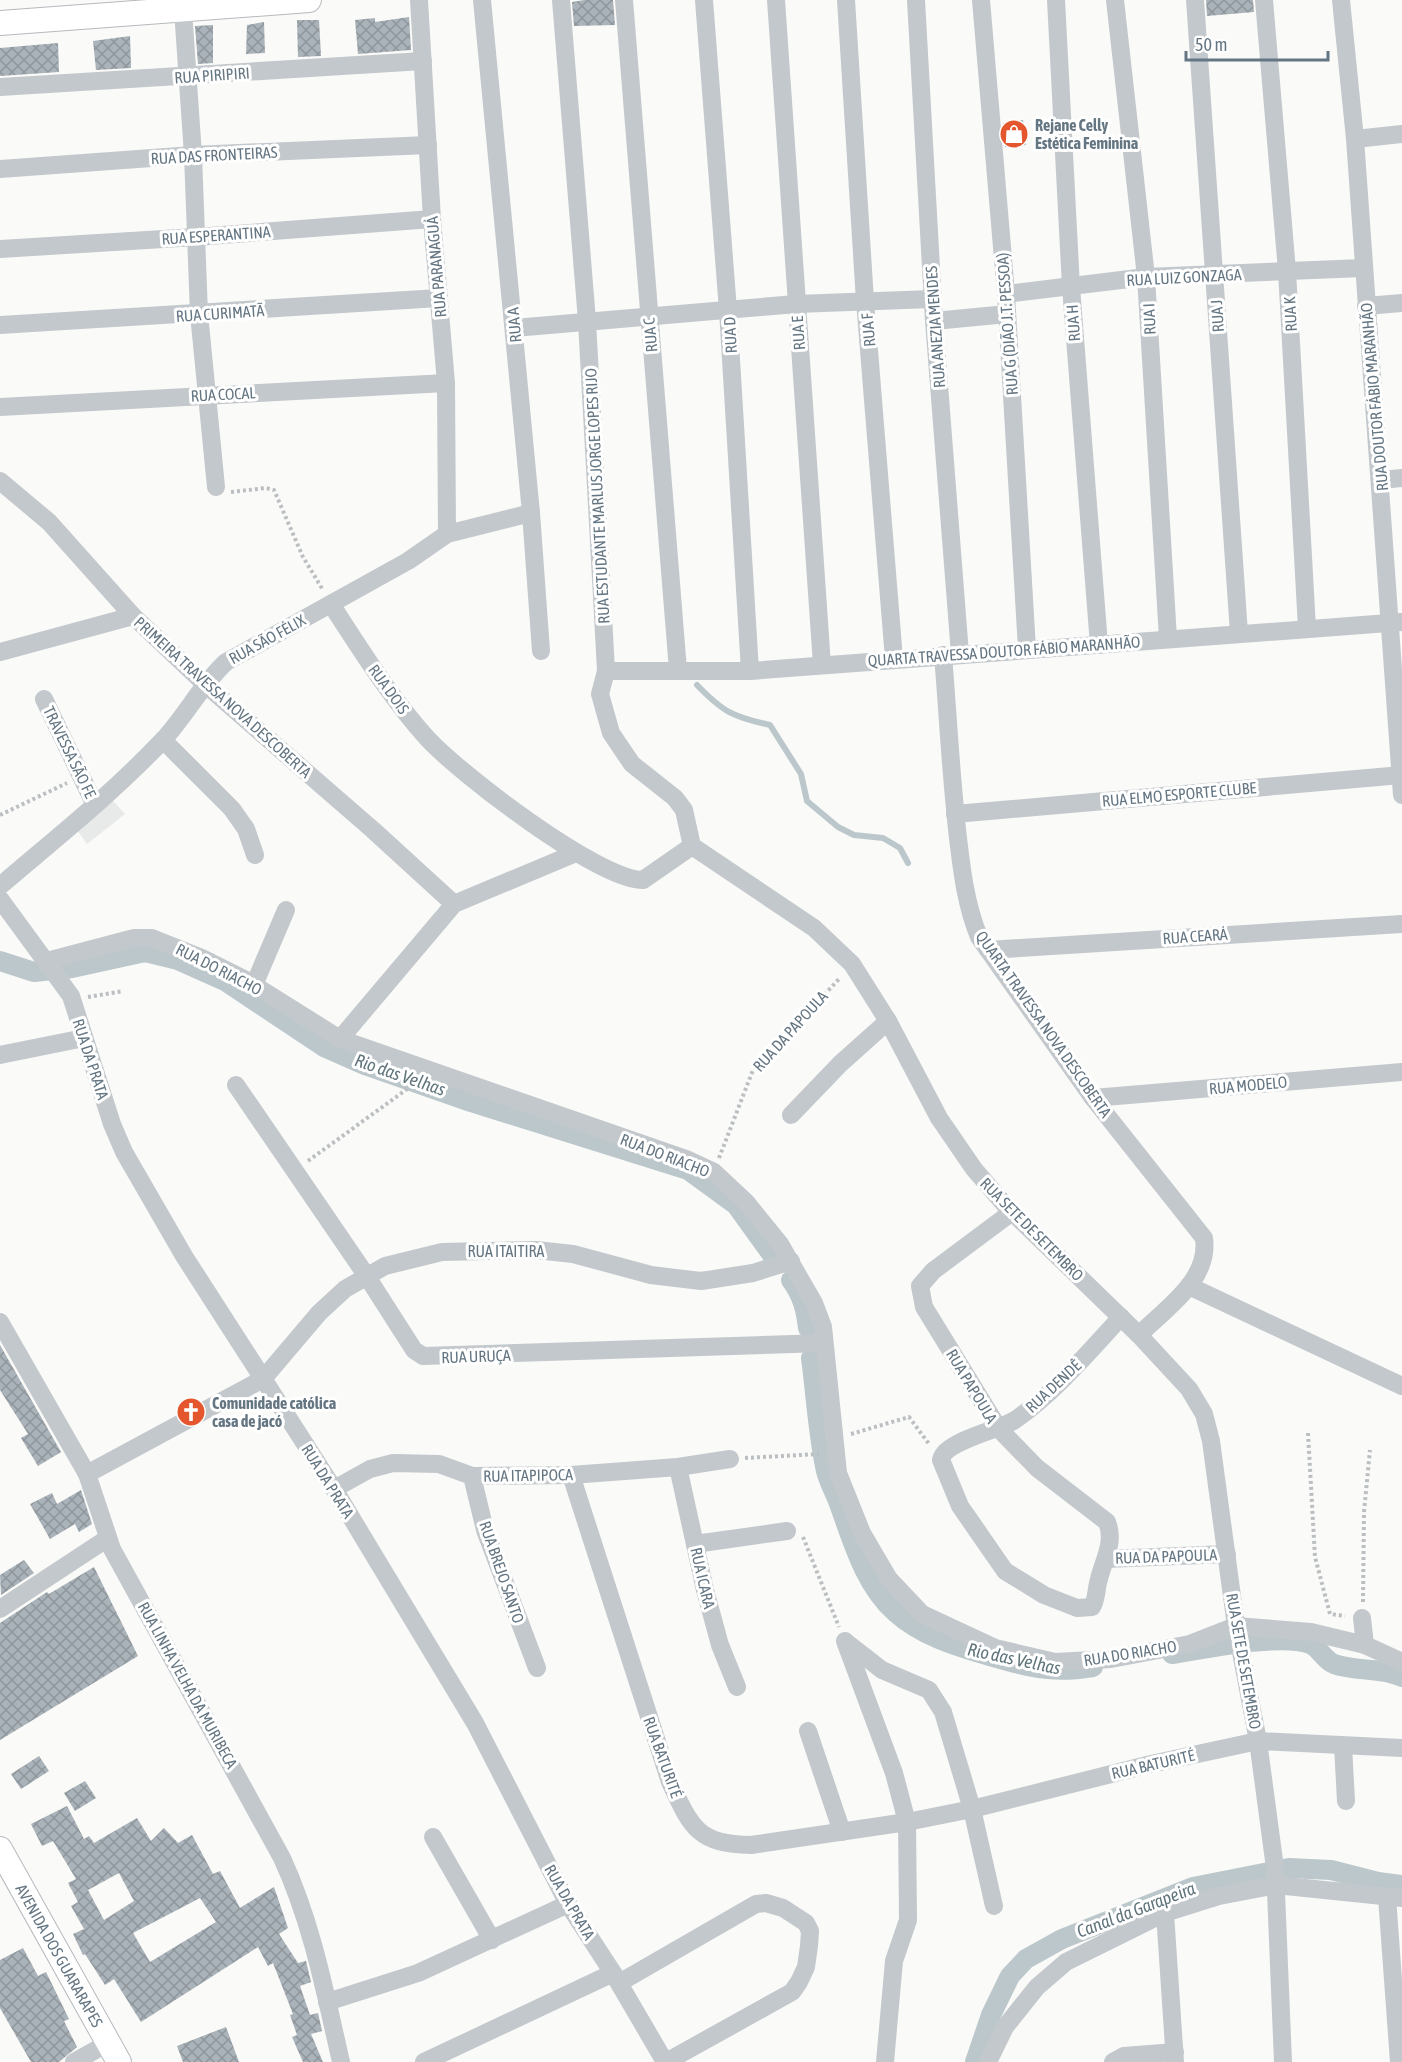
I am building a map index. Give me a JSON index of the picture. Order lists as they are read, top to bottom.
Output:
{
  "streets": {
    "main road": ["AVENIDA DOS GUARARAPES"],
    "street": [
      "RUA PIRIPIRI",
      "RUA DAS FRONTEIRAS",
      "RUA ESPERANTINA",
      "RUA PARANAGUÁ",
      "RUA LUIZ GONZAGA",
      "RUA CURIMATÃ",
      "RUA K",
      "RUA J",
      "RUA I",
      "RUA H",
      "RUA G (DIÃO J.T. PESSOA)",
      "RUA A",
      "RUA ANEZIA MENDES",
      "RUA F",
      "RUA E",
      "RUA C",
      "RUA D",
      "RUA COCAL",
      "RUA DOUTOR FÁBIO MARANHÃO",
      "RUA ESTUDANTE MARLUS JORGE LOPES RIJO",
      "RUA SÃO FÉLIX",
      "QUARTA TRAVESSA DOUTOR FÁBIO MARANHÃO",
      "RUA DOIS",
      "PRIMEIRA TRAVESSA NOVA DESCOBERTA",
      "TRAVESSA SÃO FE",
      "RUA ELMO ESPORTE CLUBE",
      "RUA CEARÁ",
      "RUA DO RIACHO",
      "QUARTA TRAVESSA NOVA DESCOBERTA",
      "RUA DA PAPOULA",
      "RUA DA PRATA",
      "RUA MODELO",
      "RUA SETE DE SETEMBRO",
      "RUA ITAITIRA",
      "RUA URUÇA",
      "RUA PAPOULA",
      "RUA DENDÊ",
      "RUA ITAPIPOCA",
      "RUA BREJO SANTO",
      "RUA ICARA",
      "RUA LINHA VELHA DA MURIBECA",
      "RUA BATURITÉ"
    ]
  },
  "crossings": [
    ["RUA PIRIPIRI", "RUA PARANAGUÁ"],
    ["RUA DAS FRONTEIRAS", "RUA PARANAGUÁ"],
    ["RUA ESPERANTINA", "RUA PARANAGUÁ"],
    ["RUA PARANAGUÁ", "RUA CURIMATÃ"],
    ["RUA PARANAGUÁ", "RUA COCAL"],
    ["RUA PARANAGUÁ", "RUA SÃO FÉLIX"],
    ["RUA LUIZ GONZAGA", "RUA K"],
    ["RUA LUIZ GONZAGA", "RUA J"],
    ["RUA LUIZ GONZAGA", "RUA I"],
    ["RUA LUIZ GONZAGA", "RUA H"],
    ["RUA LUIZ GONZAGA", "RUA G (DIÃO J.T. PESSOA)"],
    ["RUA LUIZ GONZAGA", "RUA DOUTOR FÁBIO MARANHÃO"],
    ["RUA K", "QUARTA TRAVESSA DOUTOR FÁBIO MARANHÃO"],
    ["RUA J", "QUARTA TRAVESSA DOUTOR FÁBIO MARANHÃO"],
    ["RUA I", "QUARTA TRAVESSA DOUTOR FÁBIO MARANHÃO"],
    ["RUA H", "QUARTA TRAVESSA DOUTOR FÁBIO MARANHÃO"],
    ["RUA G (DIÃO J.T. PESSOA)", "QUARTA TRAVESSA DOUTOR FÁBIO MARANHÃO"],
    ["RUA A", "RUA SÃO FÉLIX"],
    ["RUA ANEZIA MENDES", "QUARTA TRAVESSA DOUTOR FÁBIO MARANHÃO"],
    ["RUA ANEZIA MENDES", "QUARTA TRAVESSA NOVA DESCOBERTA"],
    ["RUA F", "QUARTA TRAVESSA DOUTOR FÁBIO MARANHÃO"],
    ["RUA E", "QUARTA TRAVESSA DOUTOR FÁBIO MARANHÃO"],
    ["RUA C", "QUARTA TRAVESSA DOUTOR FÁBIO MARANHÃO"],
    ["RUA D", "QUARTA TRAVESSA DOUTOR FÁBIO MARANHÃO"],
    ["RUA DOUTOR FÁBIO MARANHÃO", "QUARTA TRAVESSA DOUTOR FÁBIO MARANHÃO"],
    ["RUA DOUTOR FÁBIO MARANHÃO", "RUA ELMO ESPORTE CLUBE"],
    ["RUA ESTUDANTE MARLUS JORGE LOPES RIJO", "QUARTA TRAVESSA DOUTOR FÁBIO MARANHÃO"],
    ["RUA SÃO FÉLIX", "RUA DOIS"],
    ["RUA SÃO FÉLIX", "PRIMEIRA TRAVESSA NOVA DESCOBERTA"],
    ["RUA SÃO FÉLIX", "TRAVESSA SÃO FE"],
    ["QUARTA TRAVESSA DOUTOR FÁBIO MARANHÃO", "QUARTA TRAVESSA NOVA DESCOBERTA"],
    ["RUA DOIS", "RUA SETE DE SETEMBRO"],
    ["RUA ELMO ESPORTE CLUBE", "QUARTA TRAVESSA NOVA DESCOBERTA"],
    ["RUA CEARÁ", "QUARTA TRAVESSA NOVA DESCOBERTA"],
    ["RUA DO RIACHO", "RUA DA PAPOULA"],
    ["RUA DO RIACHO", "RUA DA PRATA"],
    ["RUA DO RIACHO", "RUA SETE DE SETEMBRO"],
    ["RUA DO RIACHO", "RUA ITAITIRA"],
    ["RUA DO RIACHO", "RUA URUÇA"],
    ["QUARTA TRAVESSA NOVA DESCOBERTA", "RUA MODELO"],
    ["QUARTA TRAVESSA NOVA DESCOBERTA", "RUA SETE DE SETEMBRO"],
    ["RUA DA PAPOULA", "RUA SETE DE SETEMBRO"],
    ["RUA DA PAPOULA", "RUA PAPOULA"],
    ["RUA DA PRATA", "RUA ITAITIRA"],
    ["RUA DA PRATA", "RUA ITAPIPOCA"],
    ["RUA SETE DE SETEMBRO", "RUA PAPOULA"],
    ["RUA SETE DE SETEMBRO", "RUA DENDÊ"],
    ["RUA SETE DE SETEMBRO", "RUA BATURITÉ"],
    ["RUA ITAITIRA", "RUA URUÇA"],
    ["RUA PAPOULA", "RUA DENDÊ"],
    ["RUA ITAPIPOCA", "RUA BREJO SANTO"],
    ["RUA ITAPIPOCA", "RUA ICARA"],
    ["RUA ITAPIPOCA", "RUA BATURITÉ"]
  ],
  "water": ["Rio das Velhas", "Canal da Garapeira"],
  "places": {
    "shop": ["Rejane Celly Estética Feminina"],
    "church": ["Comunidade católica casa de jacó"]
  },
  "scale_bar": "50 m"
}
